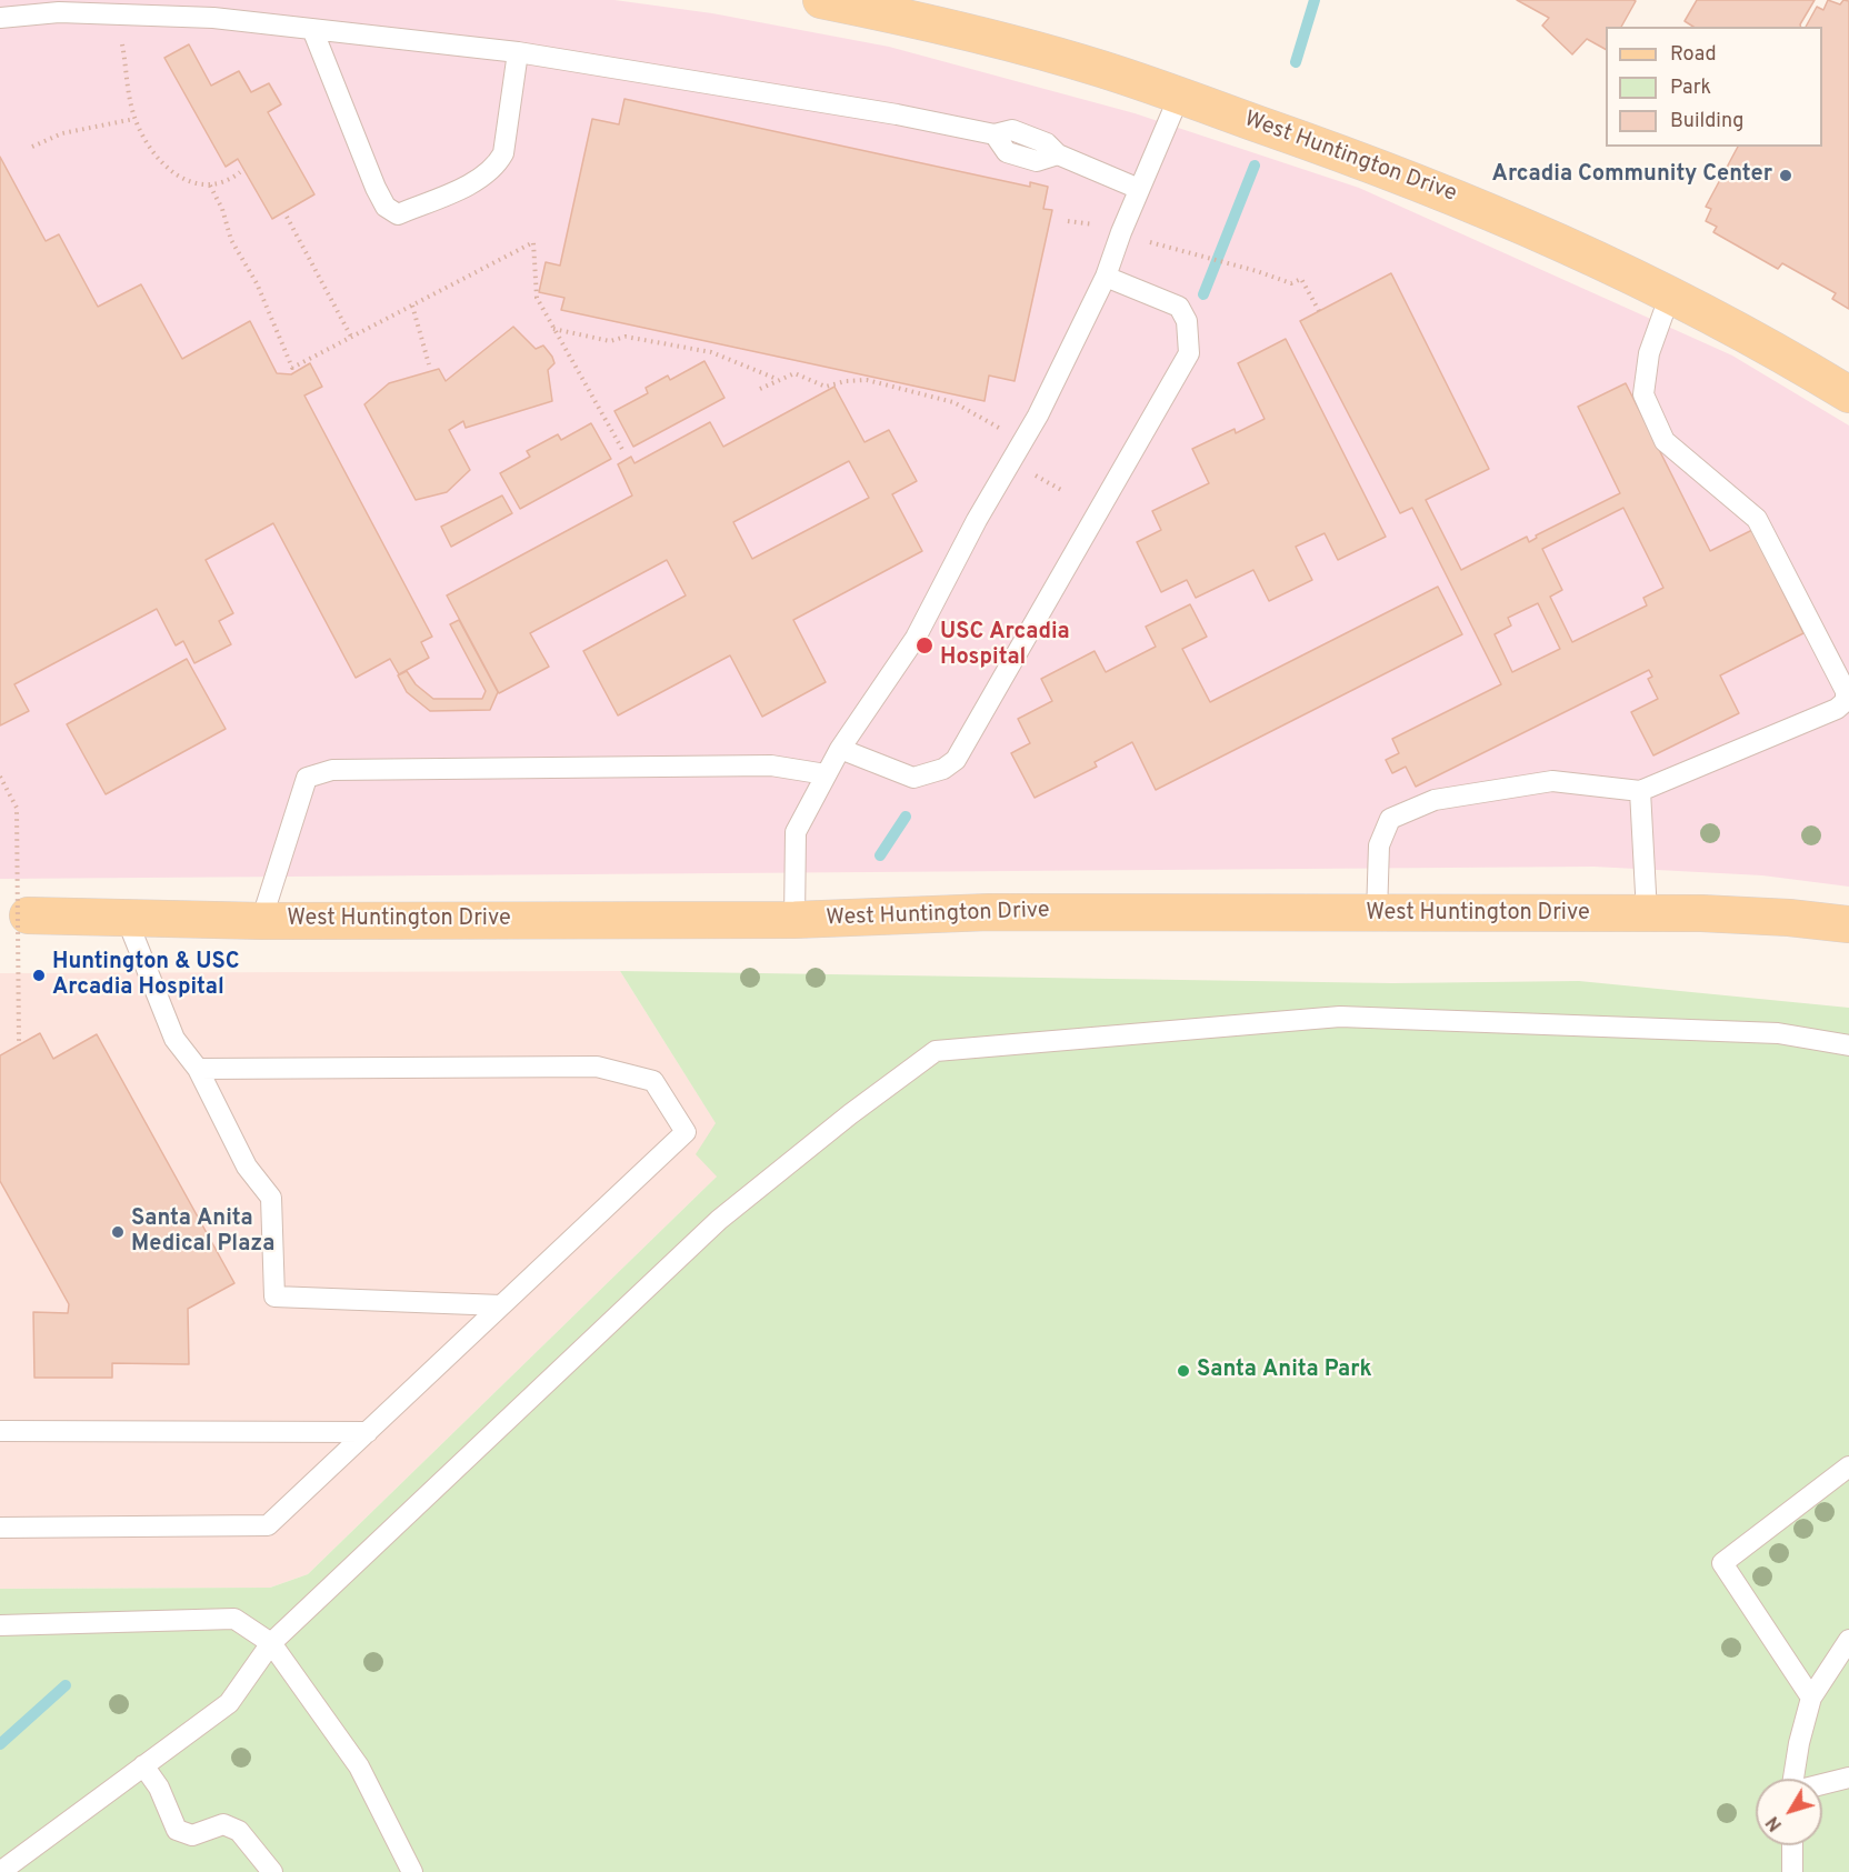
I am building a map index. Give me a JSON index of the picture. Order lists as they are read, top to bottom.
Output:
{
  "streets": {
    "main road": ["West Huntington Drive"]
  },
  "places": [
    "Arcadia Community Center",
    "USC Arcadia Hospital",
    "Huntington & USC Arcadia Hospital",
    "Santa Anita Medical Plaza",
    "Santa Anita Park"
  ],
  "legend": ["Road", "Park", "Building"],
  "north": "bottom left"
}
